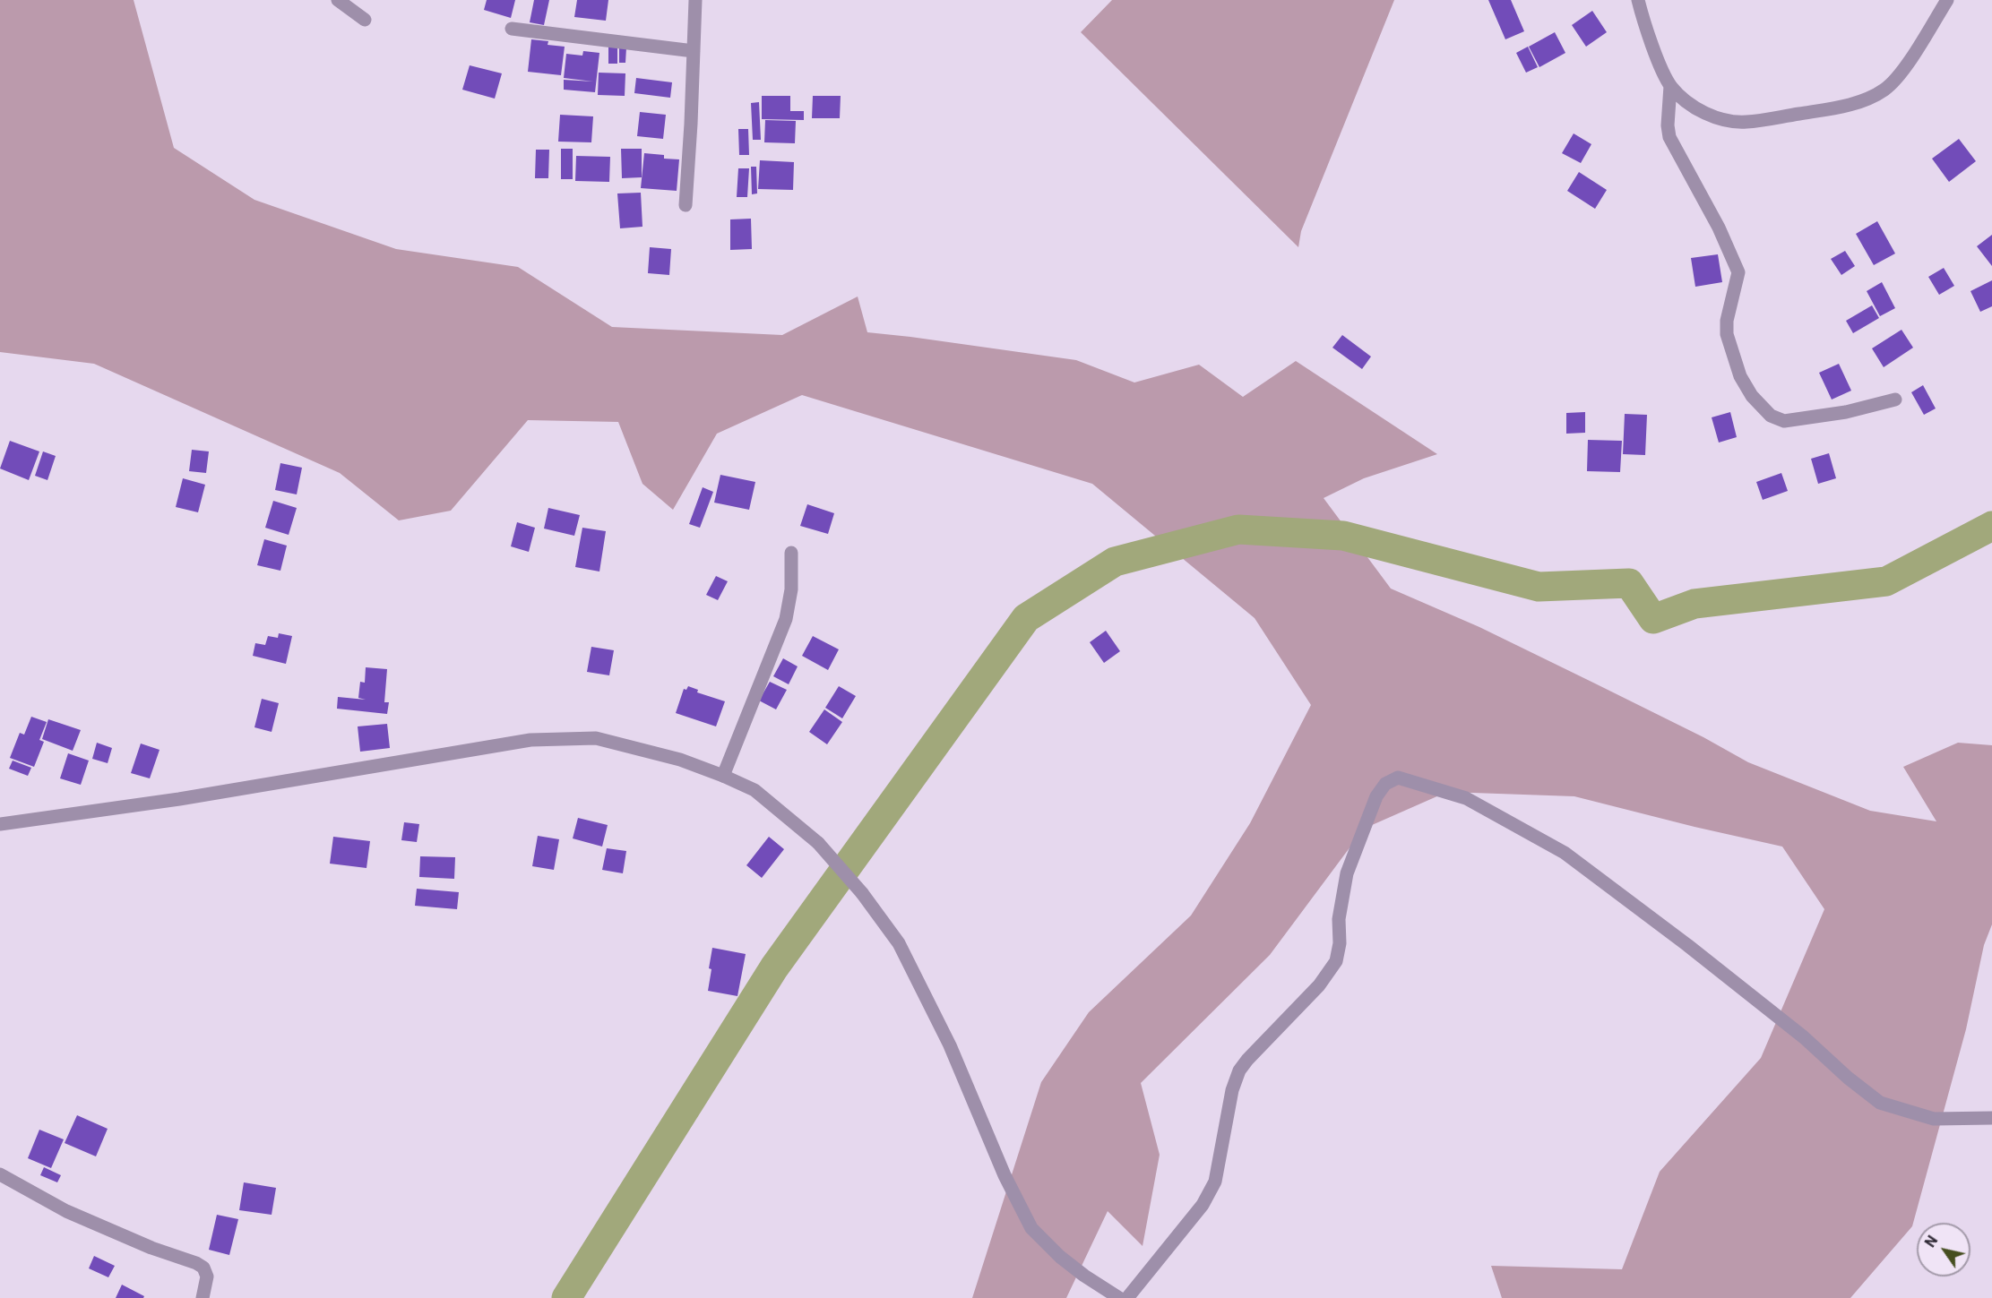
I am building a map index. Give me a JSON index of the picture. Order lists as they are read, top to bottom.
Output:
{
  "north": "top left"
}
